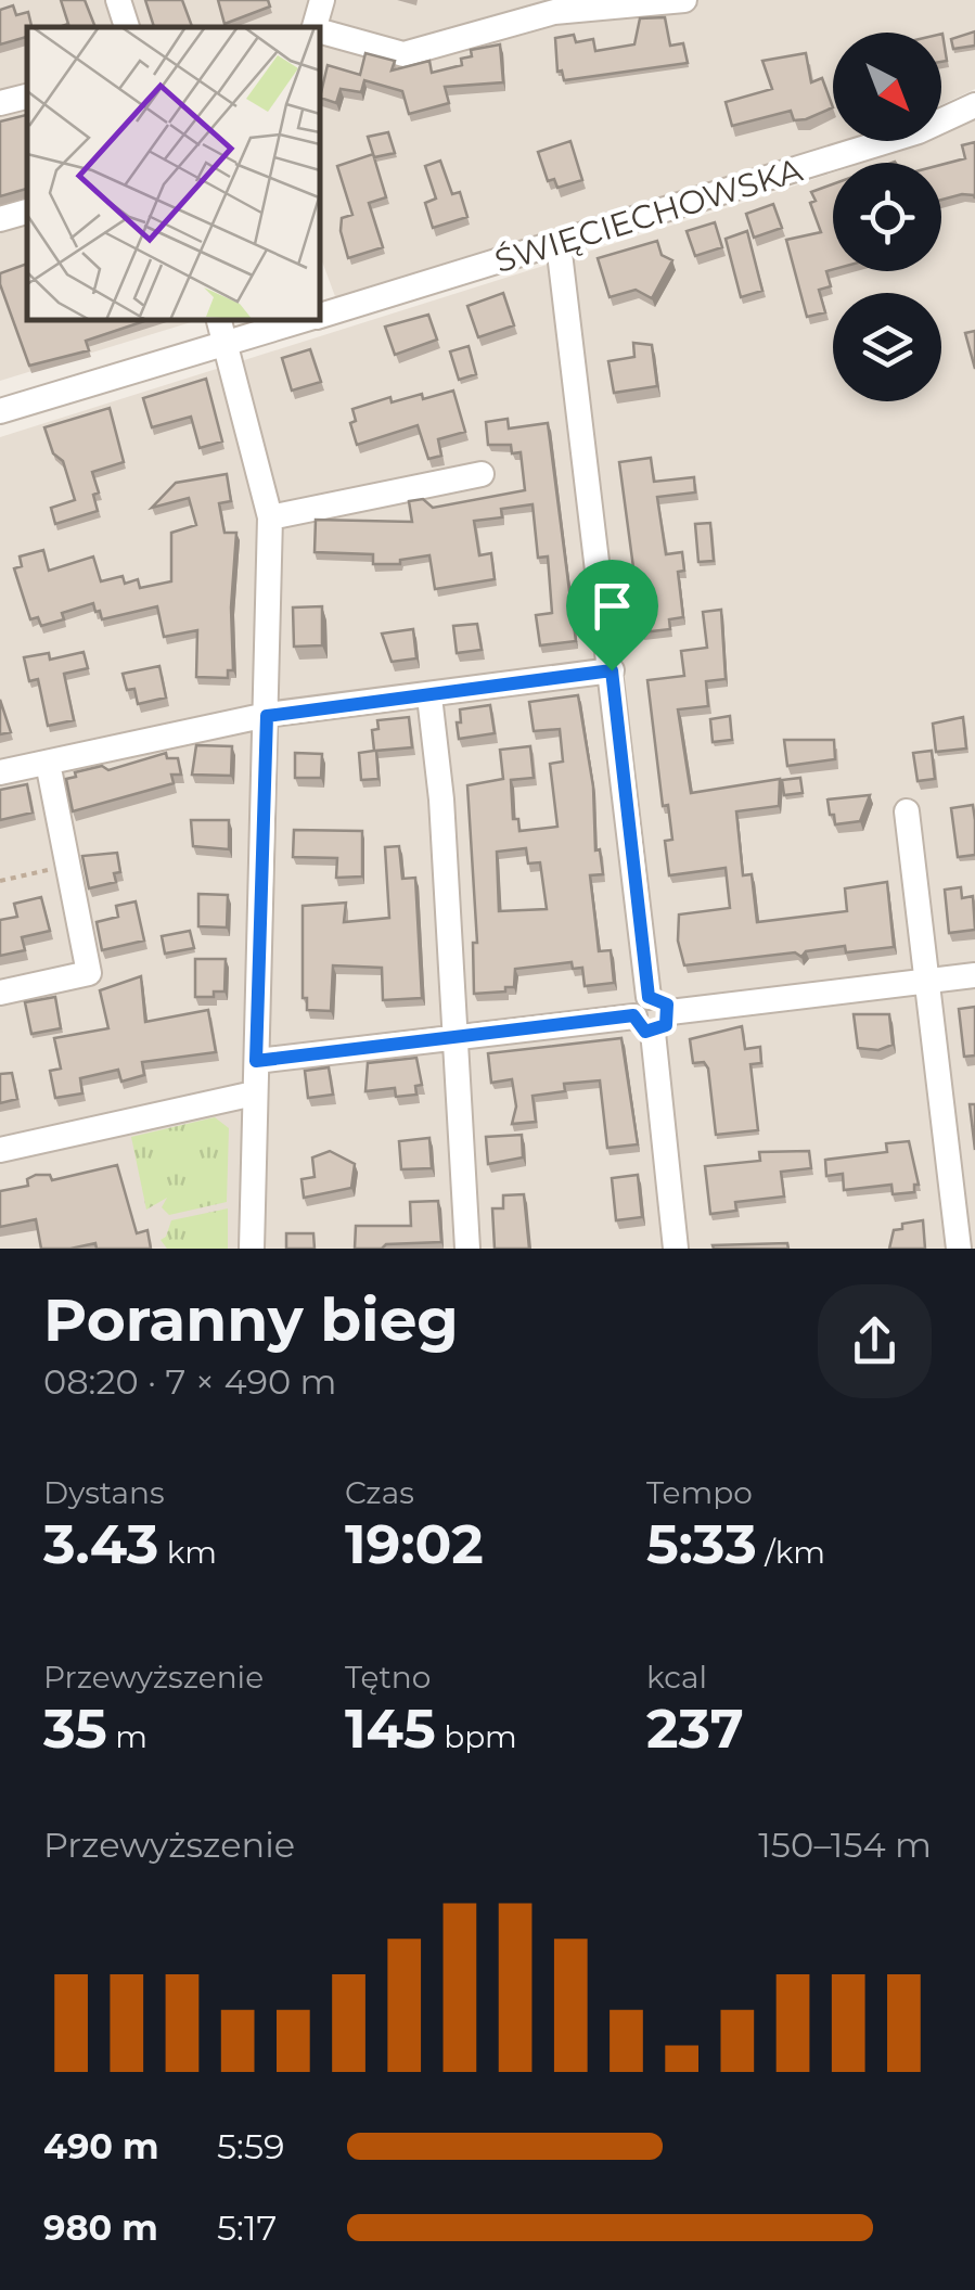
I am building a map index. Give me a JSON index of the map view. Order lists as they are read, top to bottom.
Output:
{
  "streets": {
    "street": ["ŚWIĘCIECHOWSKA"]
  },
  "north": "bottom right",
  "page": {
    "heading": ["Poranny bieg", "08:20 · 7 × 490 m"],
    "stats": [
      ["Dystans", "3.43 km"],
      ["Czas", "19:02"],
      ["Tempo", "5:33 /km"],
      ["Przewyższenie", "35 m"],
      ["Tętno", "145 bpm"],
      ["kcal", "237"]
    ],
    "chart": ["Przewyższenie", "150–154 m"],
    "list": [
      {
        "name": "490 m",
        "note": "5:59"
      },
      {
        "name": "980 m",
        "note": "5:17"
      }
    ]
  }
}
